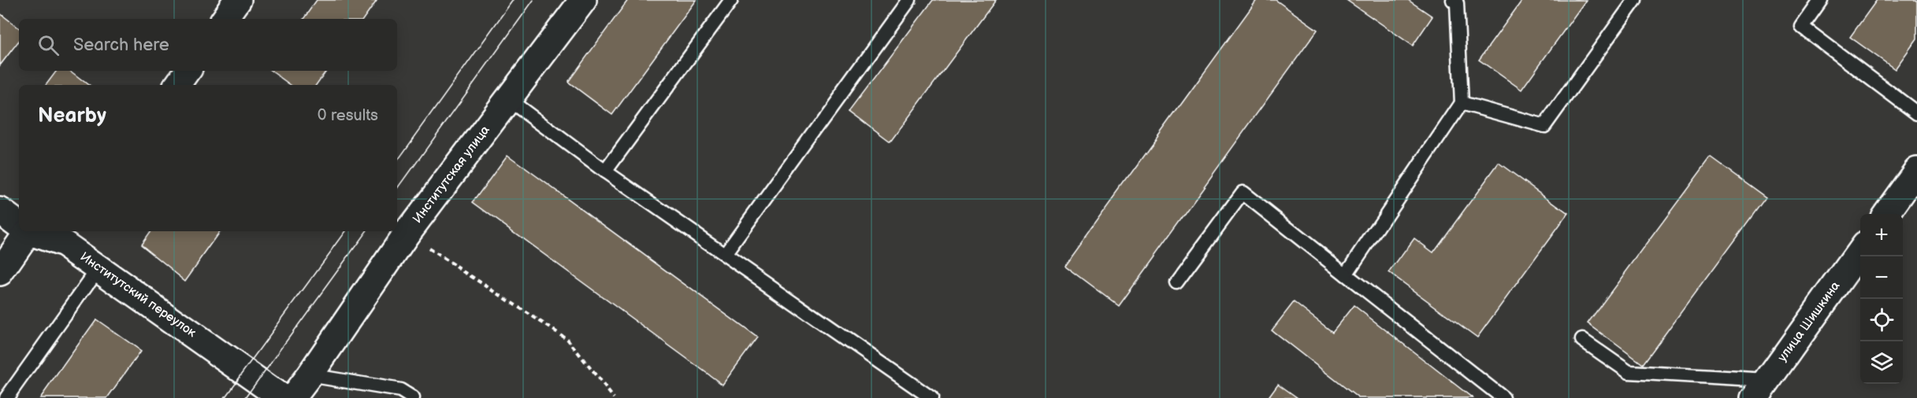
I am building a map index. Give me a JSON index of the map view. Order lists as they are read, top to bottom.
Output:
{
  "streets": {
    "main road": ["Институтская улица", "Институтский переулок", "улица Шишкина"]
  },
  "page": {
    "search": "Search here",
    "heading": ["Nearby", "0 results"],
    "map_buttons": ["+", "−"]
  }
}
